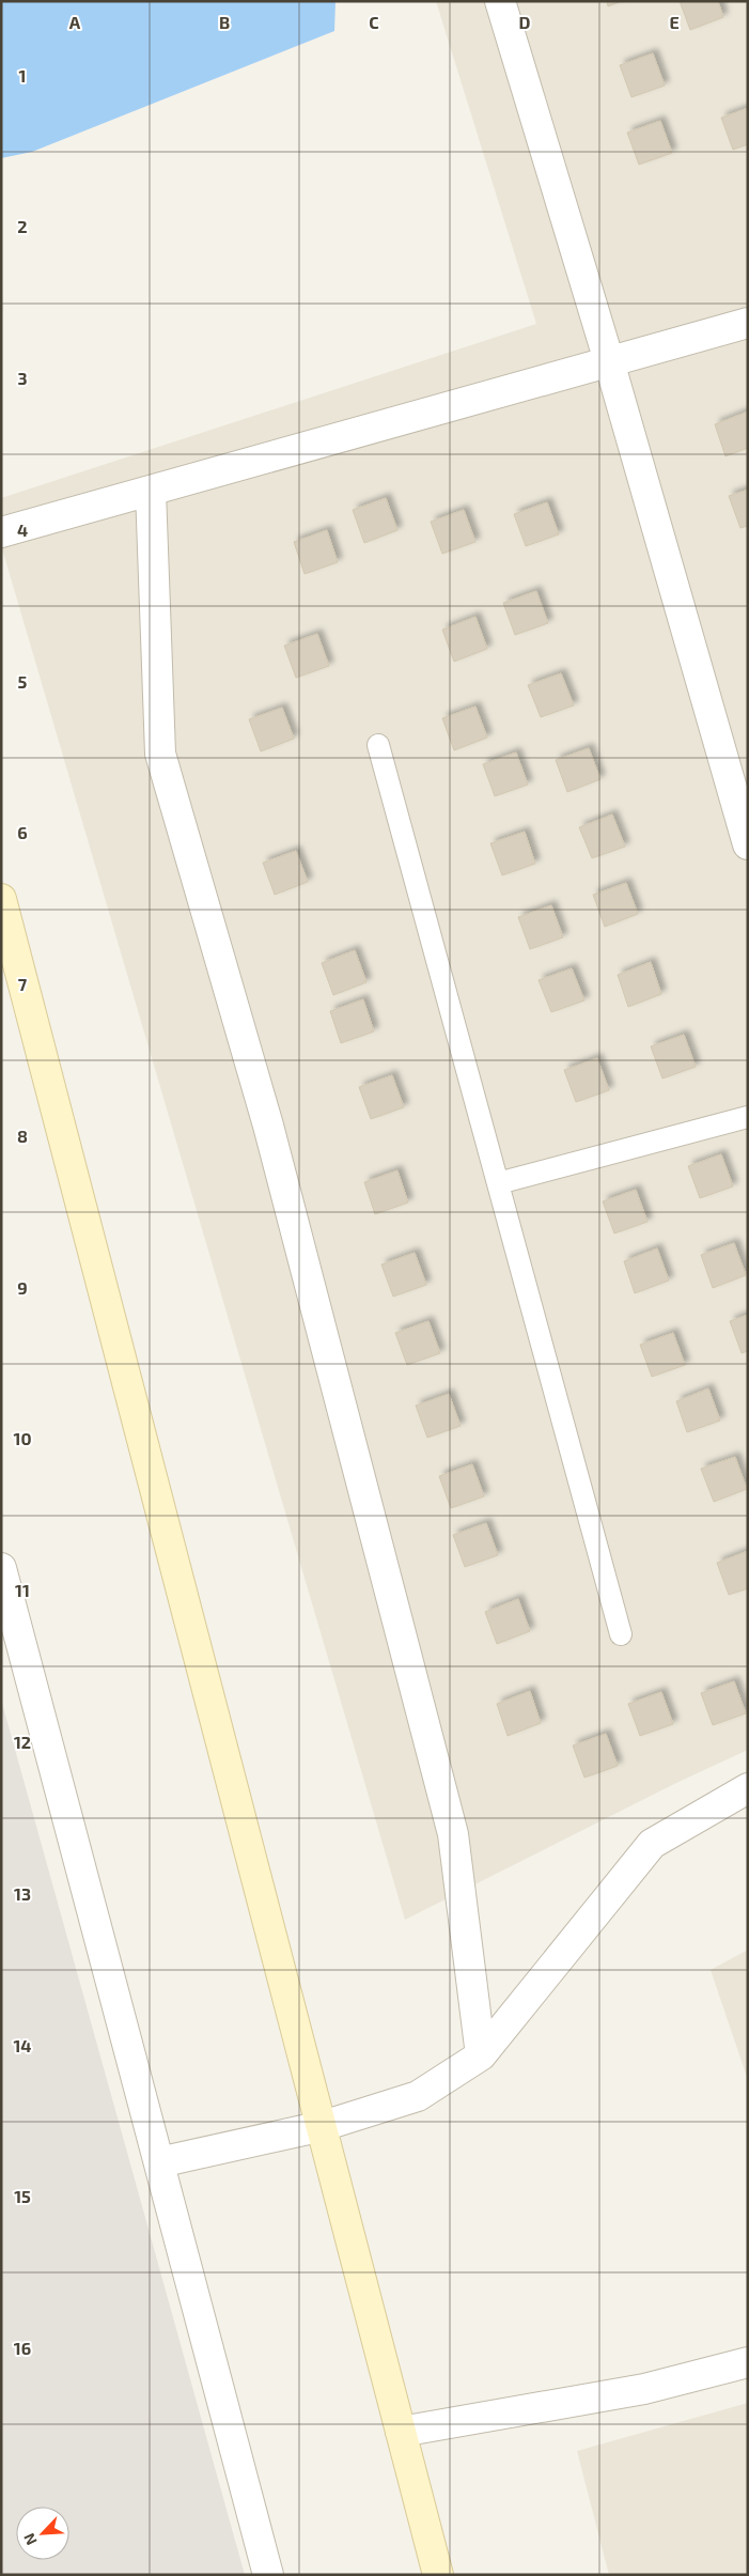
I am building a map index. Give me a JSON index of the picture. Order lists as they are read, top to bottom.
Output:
{
  "north": "bottom left",
  "grid": {
    "columns": [
      "A",
      "B",
      "C",
      "D",
      "E"
    ],
    "rows": [
      "1",
      "2",
      "3",
      "4",
      "5",
      "6",
      "7",
      "8",
      "9",
      "10",
      "11",
      "12",
      "13",
      "14",
      "15",
      "16"
    ]
  }
}
